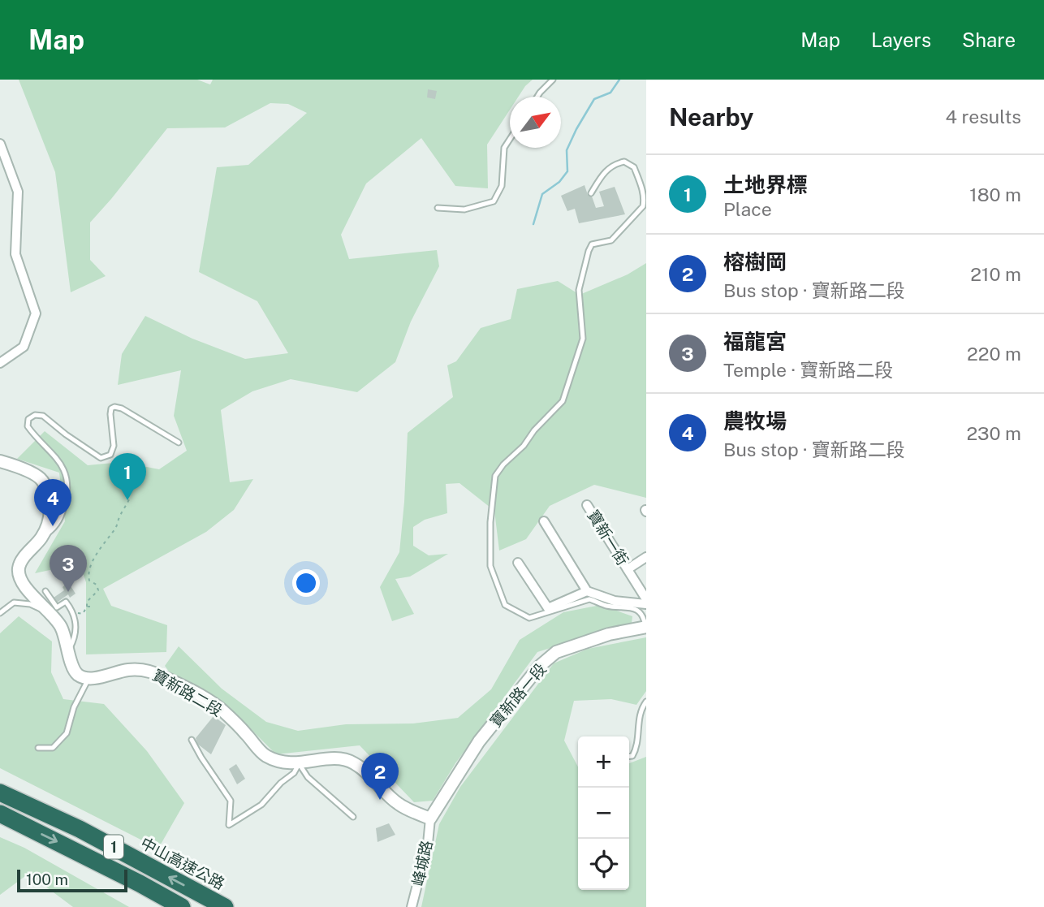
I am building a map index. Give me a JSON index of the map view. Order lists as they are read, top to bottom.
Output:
{
  "streets": {
    "highway": ["1", "中山高速公路"],
    "street": [
      "寶新一街",
      "寶新路二段",
      "寶新路一段",
      "峰城路"
    ]
  },
  "crossings": [
    ["寶新路二段", "寶新路一段"],
    ["寶新路二段", "峰城路"],
    ["寶新路一段", "峰城路"]
  ],
  "scale_bar": "100 m",
  "north": "top right",
  "page": {
    "header": "Map",
    "nav": ["Map", "Layers", "Share"],
    "heading": ["Nearby", "4 results"],
    "list": [
      {
        "mark": "1",
        "name": "土地界標",
        "note": "Place",
        "value": "180 m"
      },
      {
        "mark": "2",
        "name": "榕樹岡",
        "note": "Bus stop · 寶新路二段",
        "value": "210 m"
      },
      {
        "mark": "3",
        "name": "福龍宮",
        "note": "Temple · 寶新路二段",
        "value": "220 m"
      },
      {
        "mark": "4",
        "name": "農牧場",
        "note": "Bus stop · 寶新路二段",
        "value": "230 m"
      }
    ],
    "pins": [
      "1",
      "4",
      "3",
      "2"
    ],
    "map_buttons": ["+", "−"],
    "scale": "100 m"
  }
}
